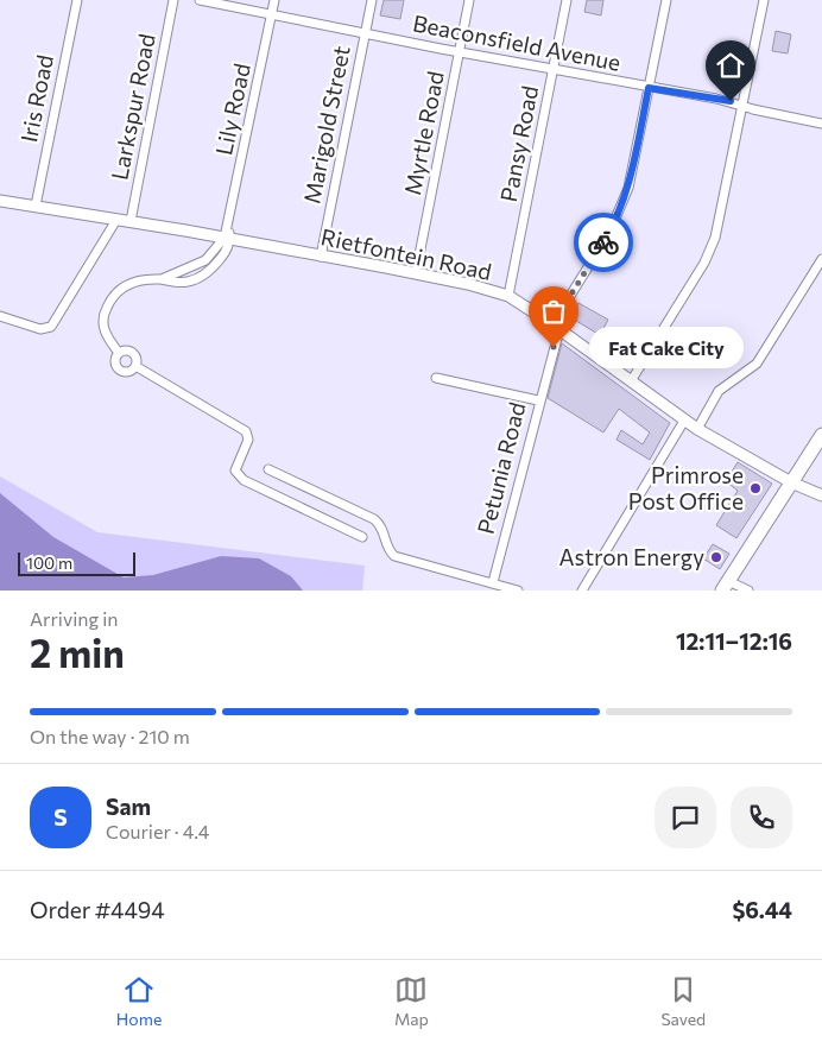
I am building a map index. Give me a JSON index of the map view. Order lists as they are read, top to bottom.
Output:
{
  "streets": {
    "street": [
      "Beaconsfield Avenue",
      "Iris Road",
      "Larkspur Road",
      "Lily Road",
      "Marigold Street",
      "Myrtle Road",
      "Pansy Road",
      "Rietfontein Road",
      "Petunia Road"
    ]
  },
  "crossings": [
    ["Beaconsfield Avenue", "Lily Road"],
    ["Beaconsfield Avenue", "Marigold Street"],
    ["Beaconsfield Avenue", "Myrtle Road"],
    ["Beaconsfield Avenue", "Pansy Road"],
    ["Beaconsfield Avenue", "Petunia Road"],
    ["Iris Road", "Rietfontein Road"],
    ["Larkspur Road", "Rietfontein Road"],
    ["Lily Road", "Rietfontein Road"],
    ["Marigold Street", "Rietfontein Road"],
    ["Myrtle Road", "Rietfontein Road"],
    ["Pansy Road", "Rietfontein Road"],
    ["Rietfontein Road", "Petunia Road"]
  ],
  "places": ["Fat Cake City", "Primrose Post Office", "Astron Energy"],
  "scale_bar": "100 m",
  "page": {
    "bubble": "Fat Cake City",
    "scale": "100 m",
    "heading": ["2 min", "Arriving in", "12:11–12:16"],
    "panel": [
      "Sam",
      "Courier · 4.4",
      "Order #4494",
      "$6.44"
    ],
    "bar": "On the way · 210 m",
    "round": "S",
    "tabs": ["Home", "Map", "Saved"]
  }
}
